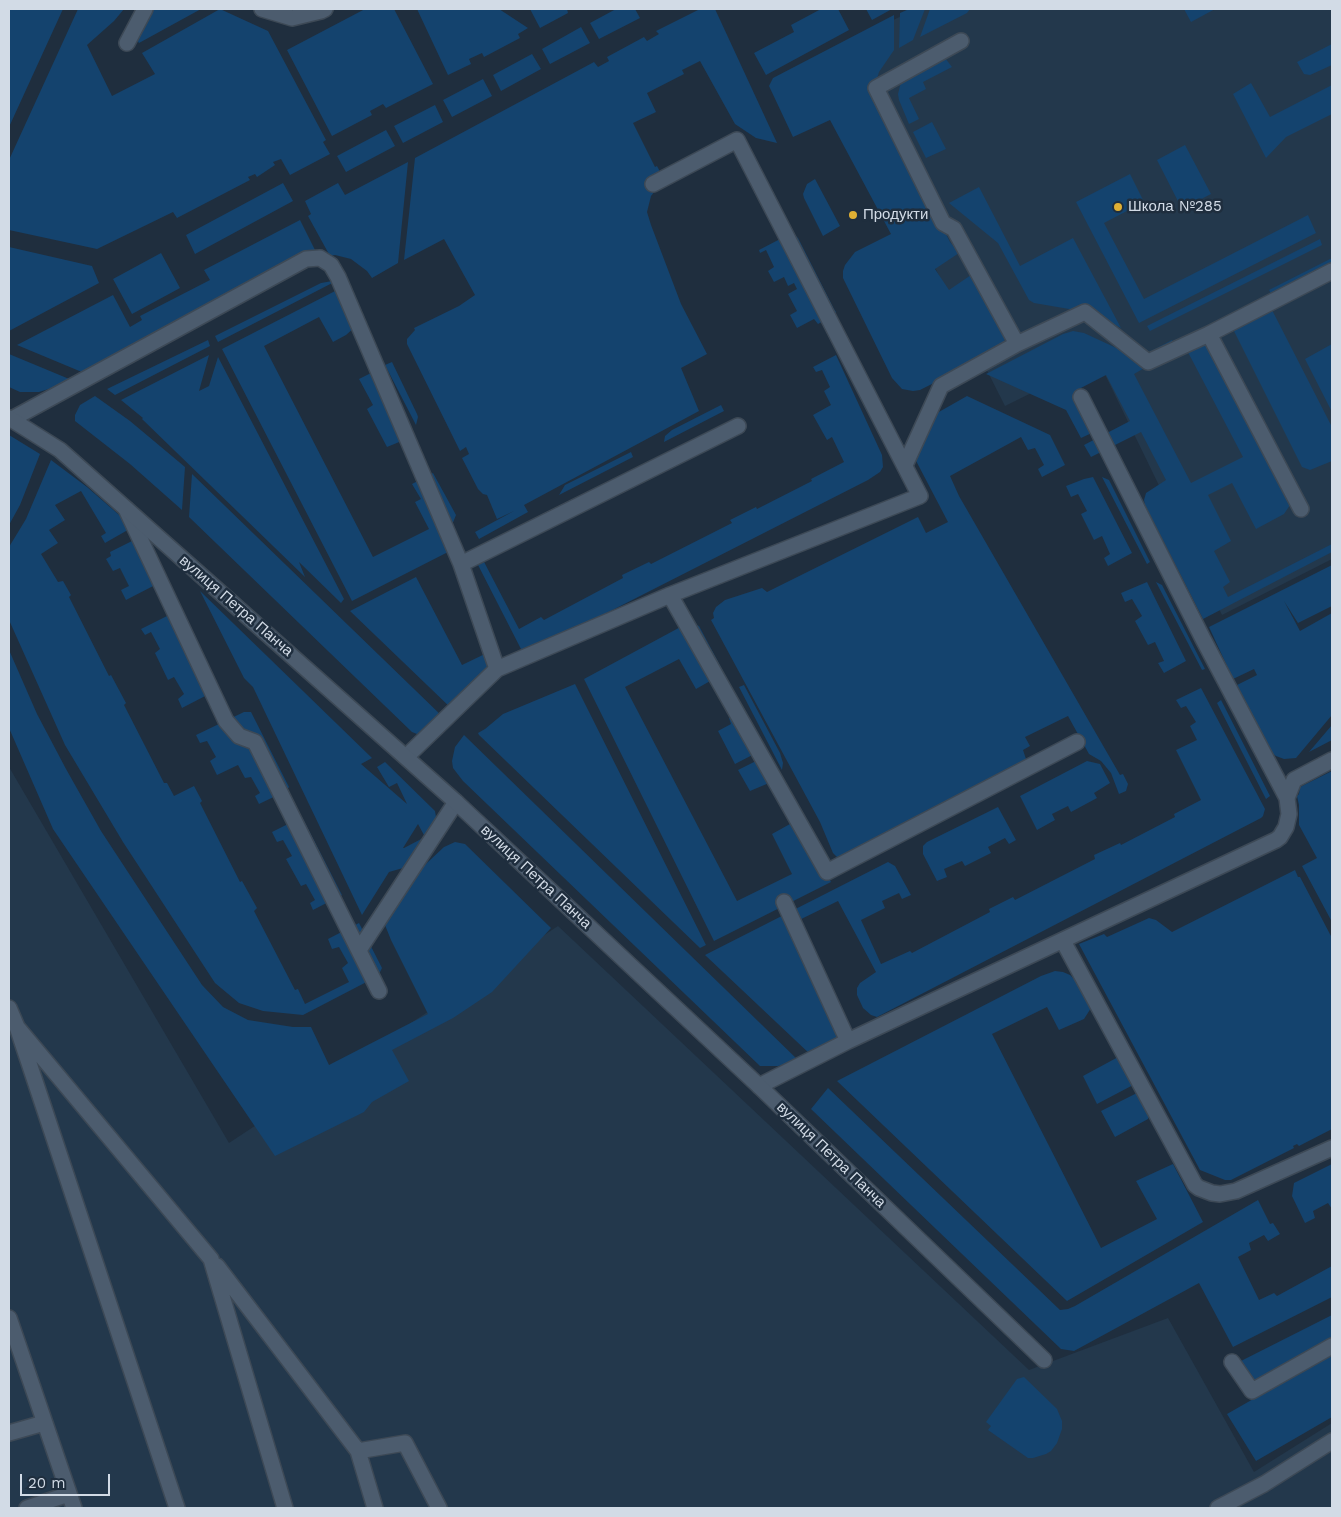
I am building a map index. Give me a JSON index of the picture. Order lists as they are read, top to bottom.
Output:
{
  "streets": {
    "street": ["вулиця Петра Панча"]
  },
  "places": ["Школа №285", "Продукти"],
  "scale_bar": "20 m"
}
